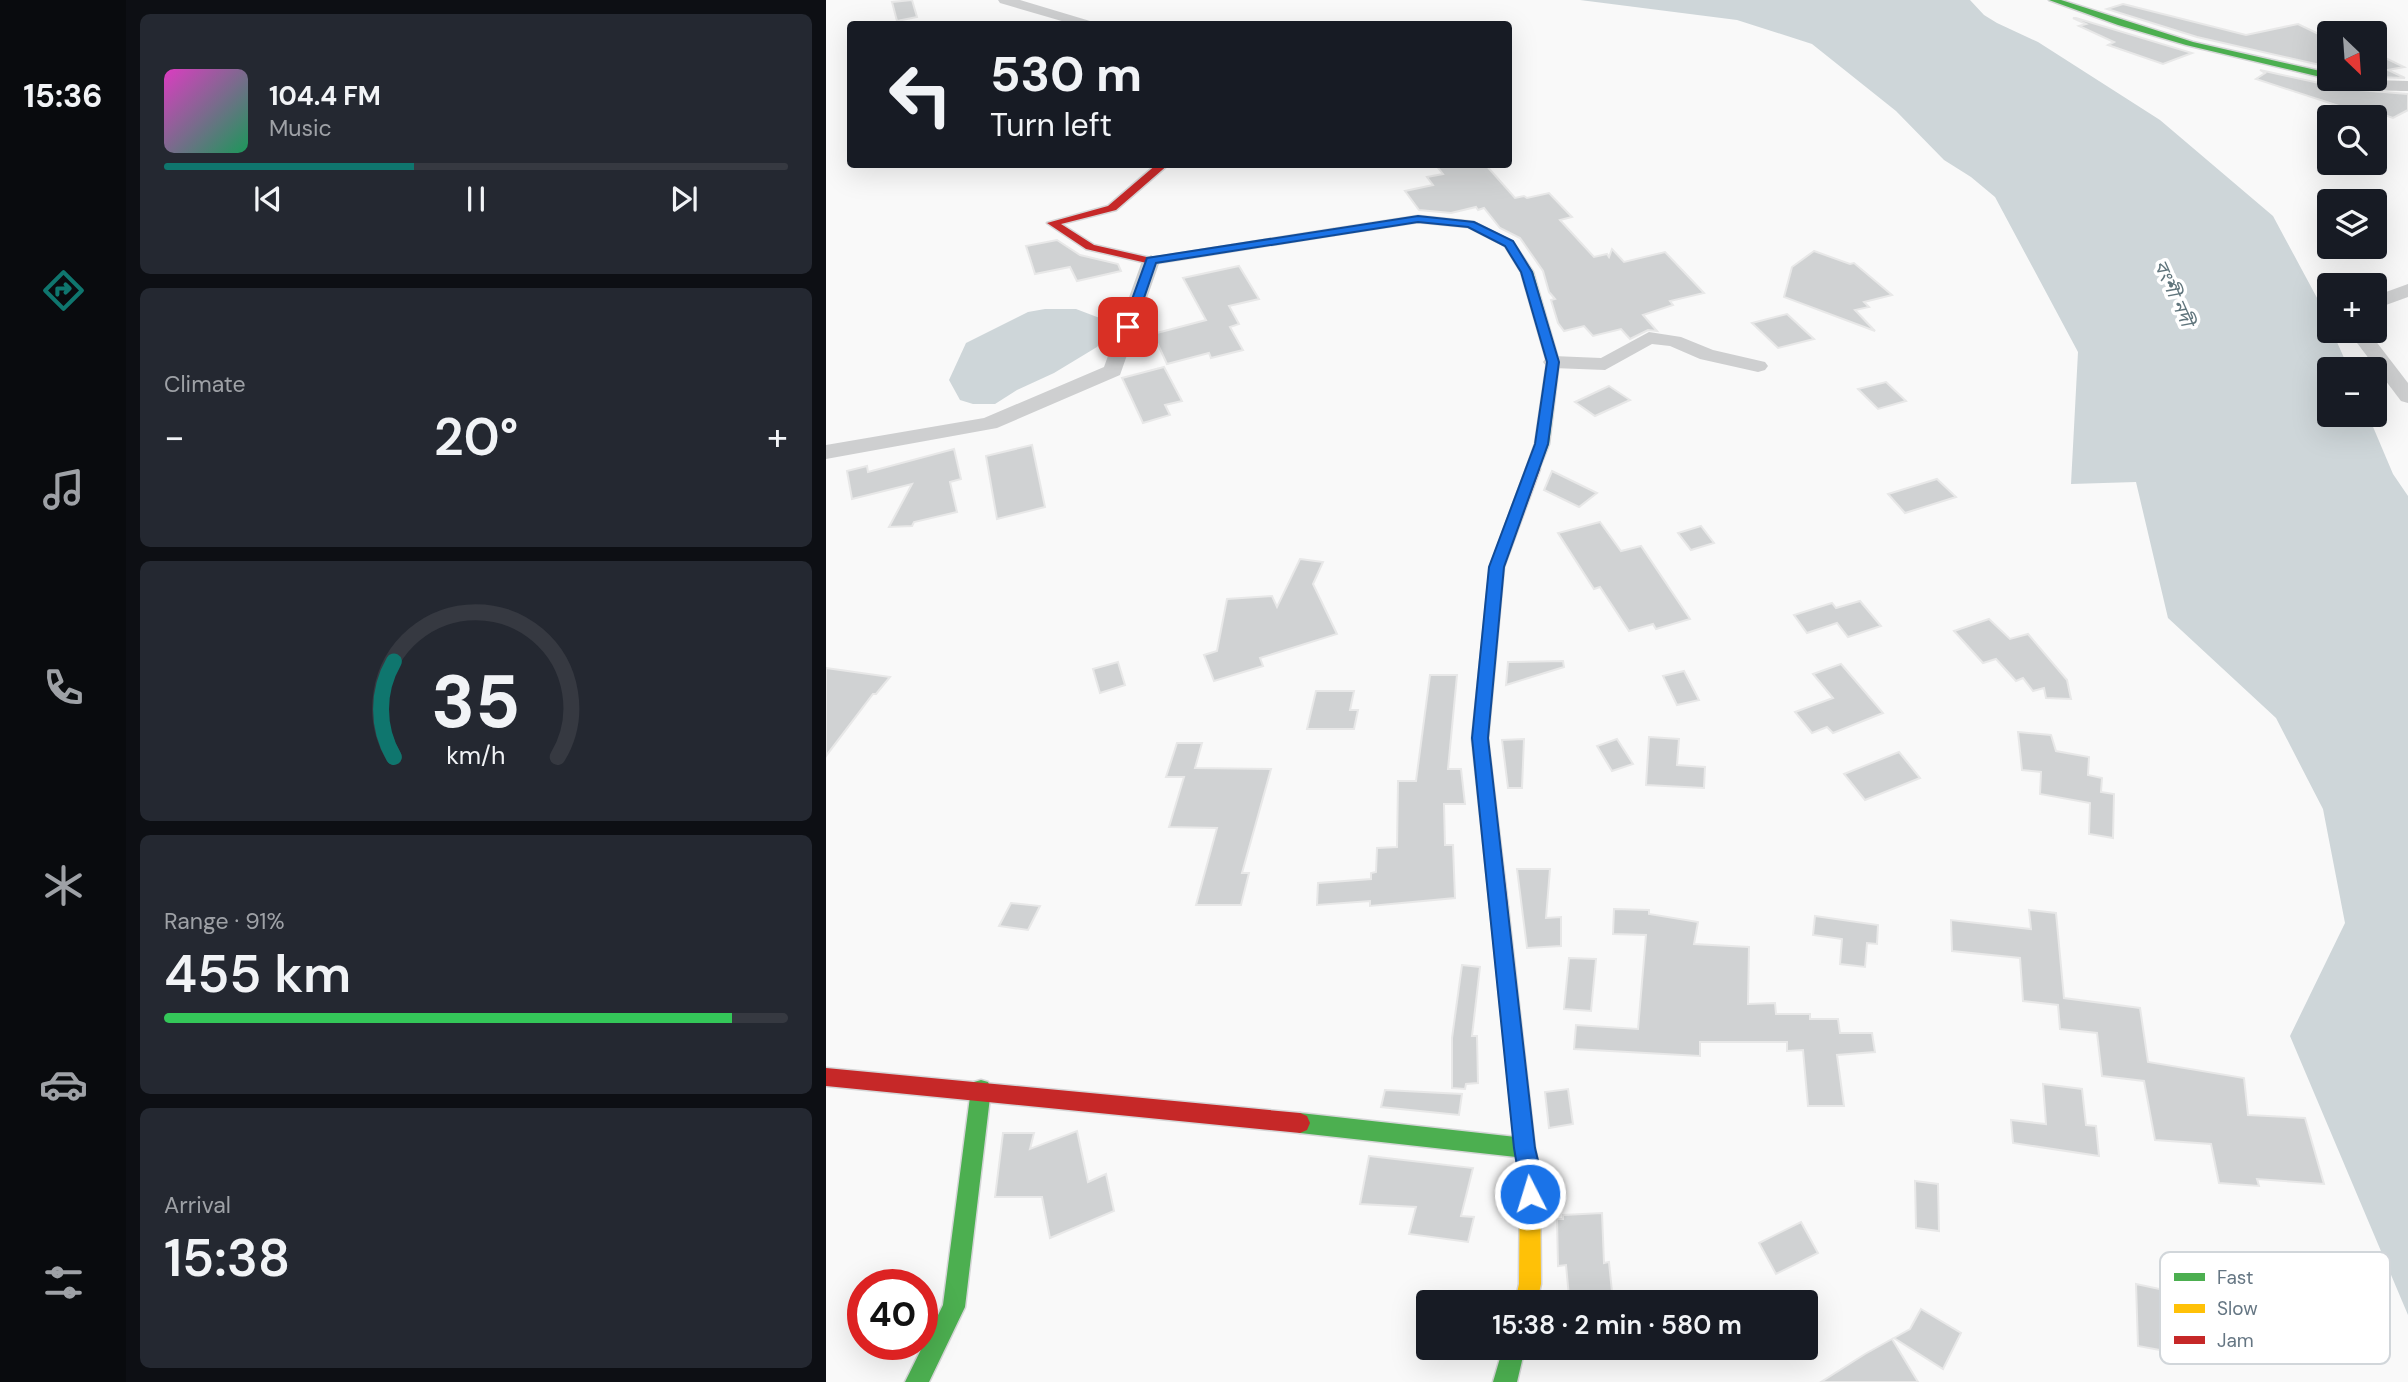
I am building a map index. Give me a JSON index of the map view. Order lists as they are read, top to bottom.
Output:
{
  "water": ["বংশী নদী"],
  "legend": ["Fast", "Slow", "Jam"],
  "north": "bottom right",
  "page": {
    "tabs": "15:36",
    "map_buttons": ["+", "−"],
    "turn": ["530 m", "Turn left"],
    "song": ["104.4 FM", "Music"],
    "tile": [
      "Climate",
      ["Range · 91%", "455 km"],
      ["Arrival", "15:38"]
    ],
    "heat": ["−", "20°", "+"],
    "limit": "40",
    "trip": "15:38 · 2 min · 580 m",
    "gauge": ["35", "km/h"]
  }
}
